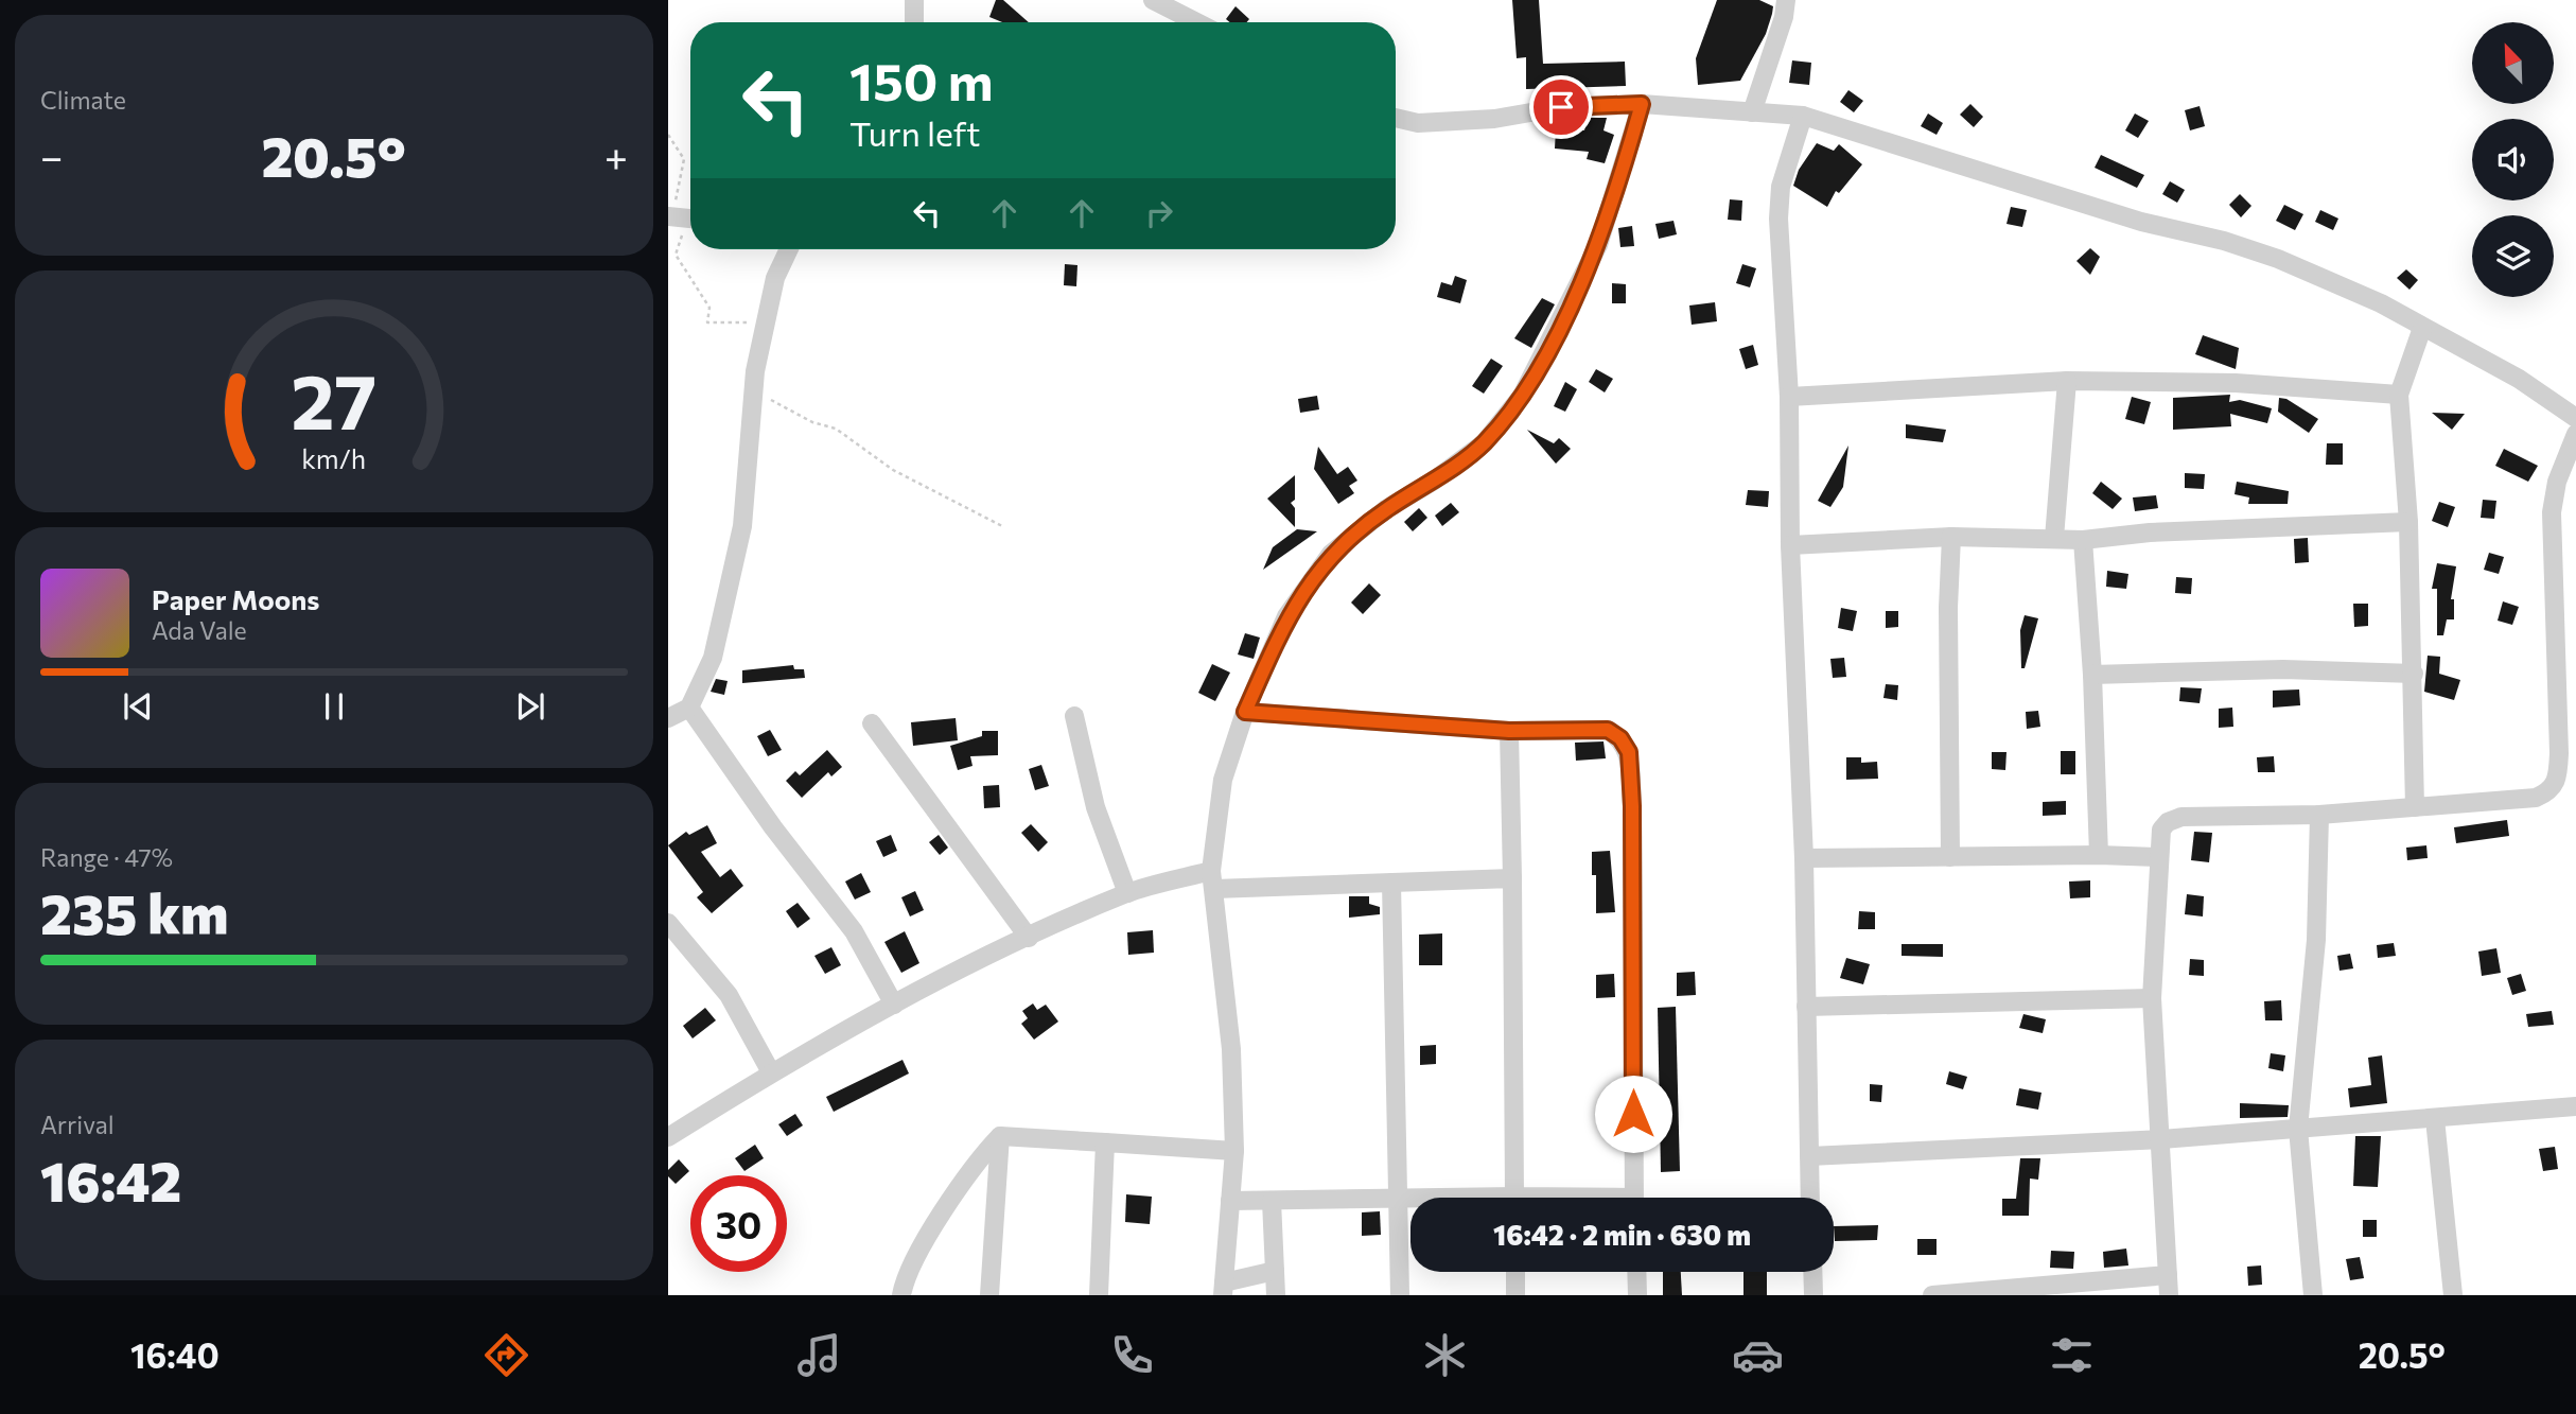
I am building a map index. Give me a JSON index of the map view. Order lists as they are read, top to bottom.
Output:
{
  "north": "top left",
  "page": {
    "tile": [
      "Climate",
      ["Range · 47%", "235 km"],
      ["Arrival", "16:42"]
    ],
    "turn": ["150 m", "Turn left"],
    "heat": ["−", "20.5°", "+"],
    "song": ["Paper Moons", "Ada Vale"],
    "limit": "30",
    "trip": "16:42 · 2 min · 630 m",
    "tabs": ["16:40", "20.5°"],
    "gauge": ["27", "km/h"]
  }
}
